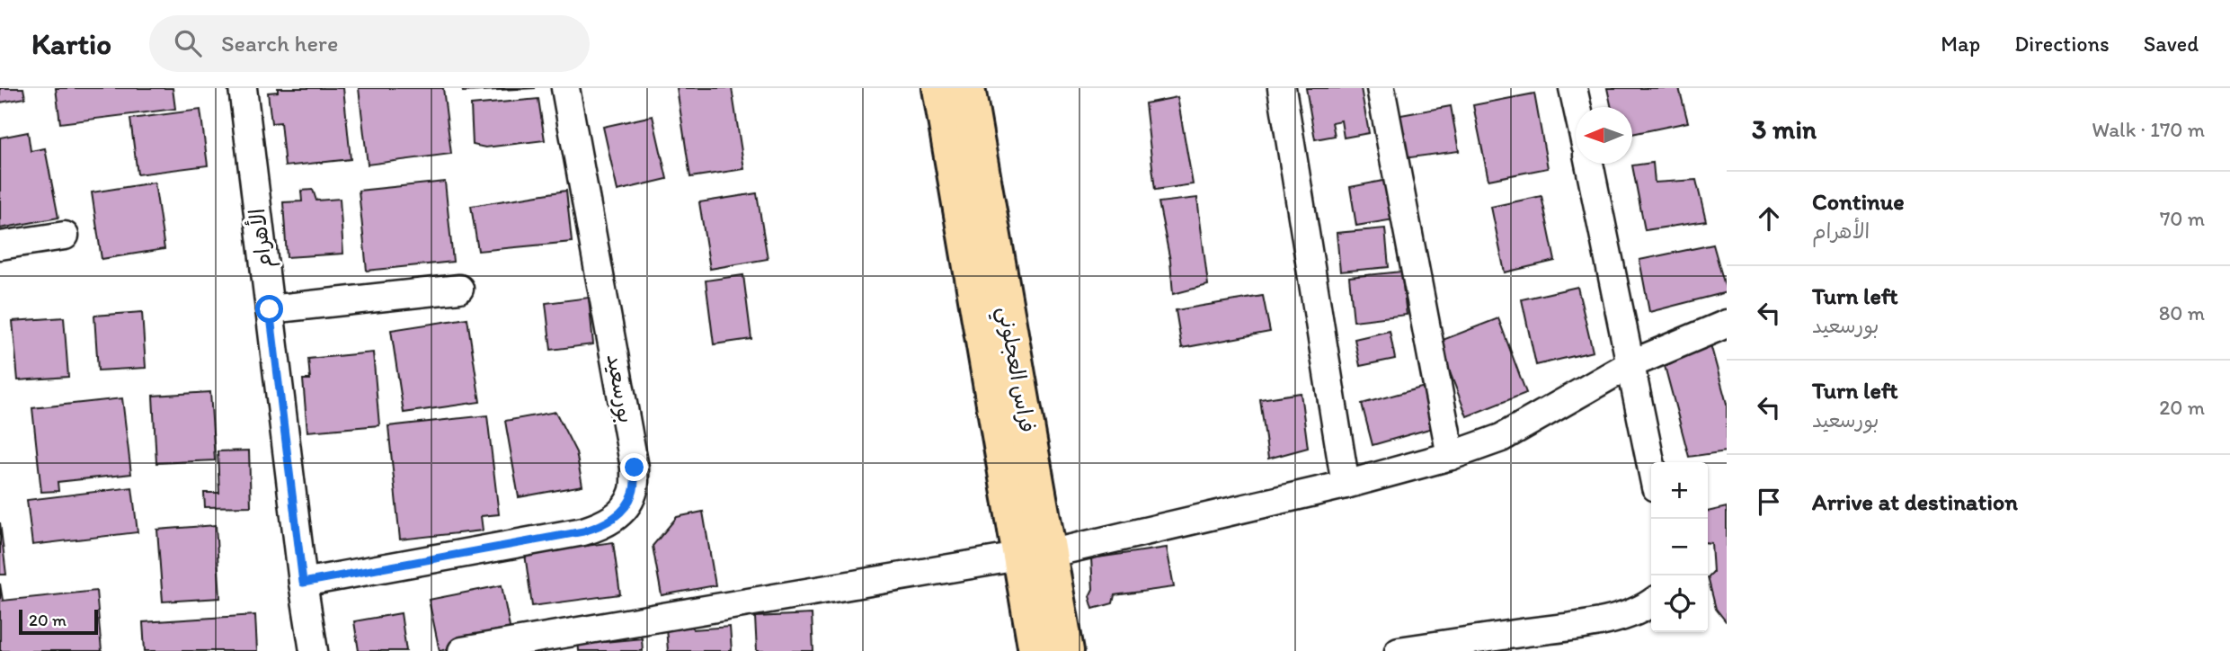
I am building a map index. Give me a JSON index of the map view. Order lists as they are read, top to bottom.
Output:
{
  "streets": {
    "main road": ["فراس العجلوني"],
    "street": ["الأهرام", "بورسعيد"]
  },
  "crossings": [
    ["الأهرام", "بورسعيد"]
  ],
  "scale_bar": "20 m",
  "north": "left",
  "page": {
    "header": "Kartio",
    "search": "Search here",
    "nav": ["Map", "Directions", "Saved"],
    "heading": ["3 min", "Walk · 170 m"],
    "list": [
      ["Continue", "الأهرام", "70 m"],
      ["Turn left", "بورسعيد", "80 m"],
      ["Turn left", "بورسعيد", "20 m"],
      "Arrive at destination"
    ],
    "map_buttons": ["+", "−"],
    "scale": "20 m"
  }
}
